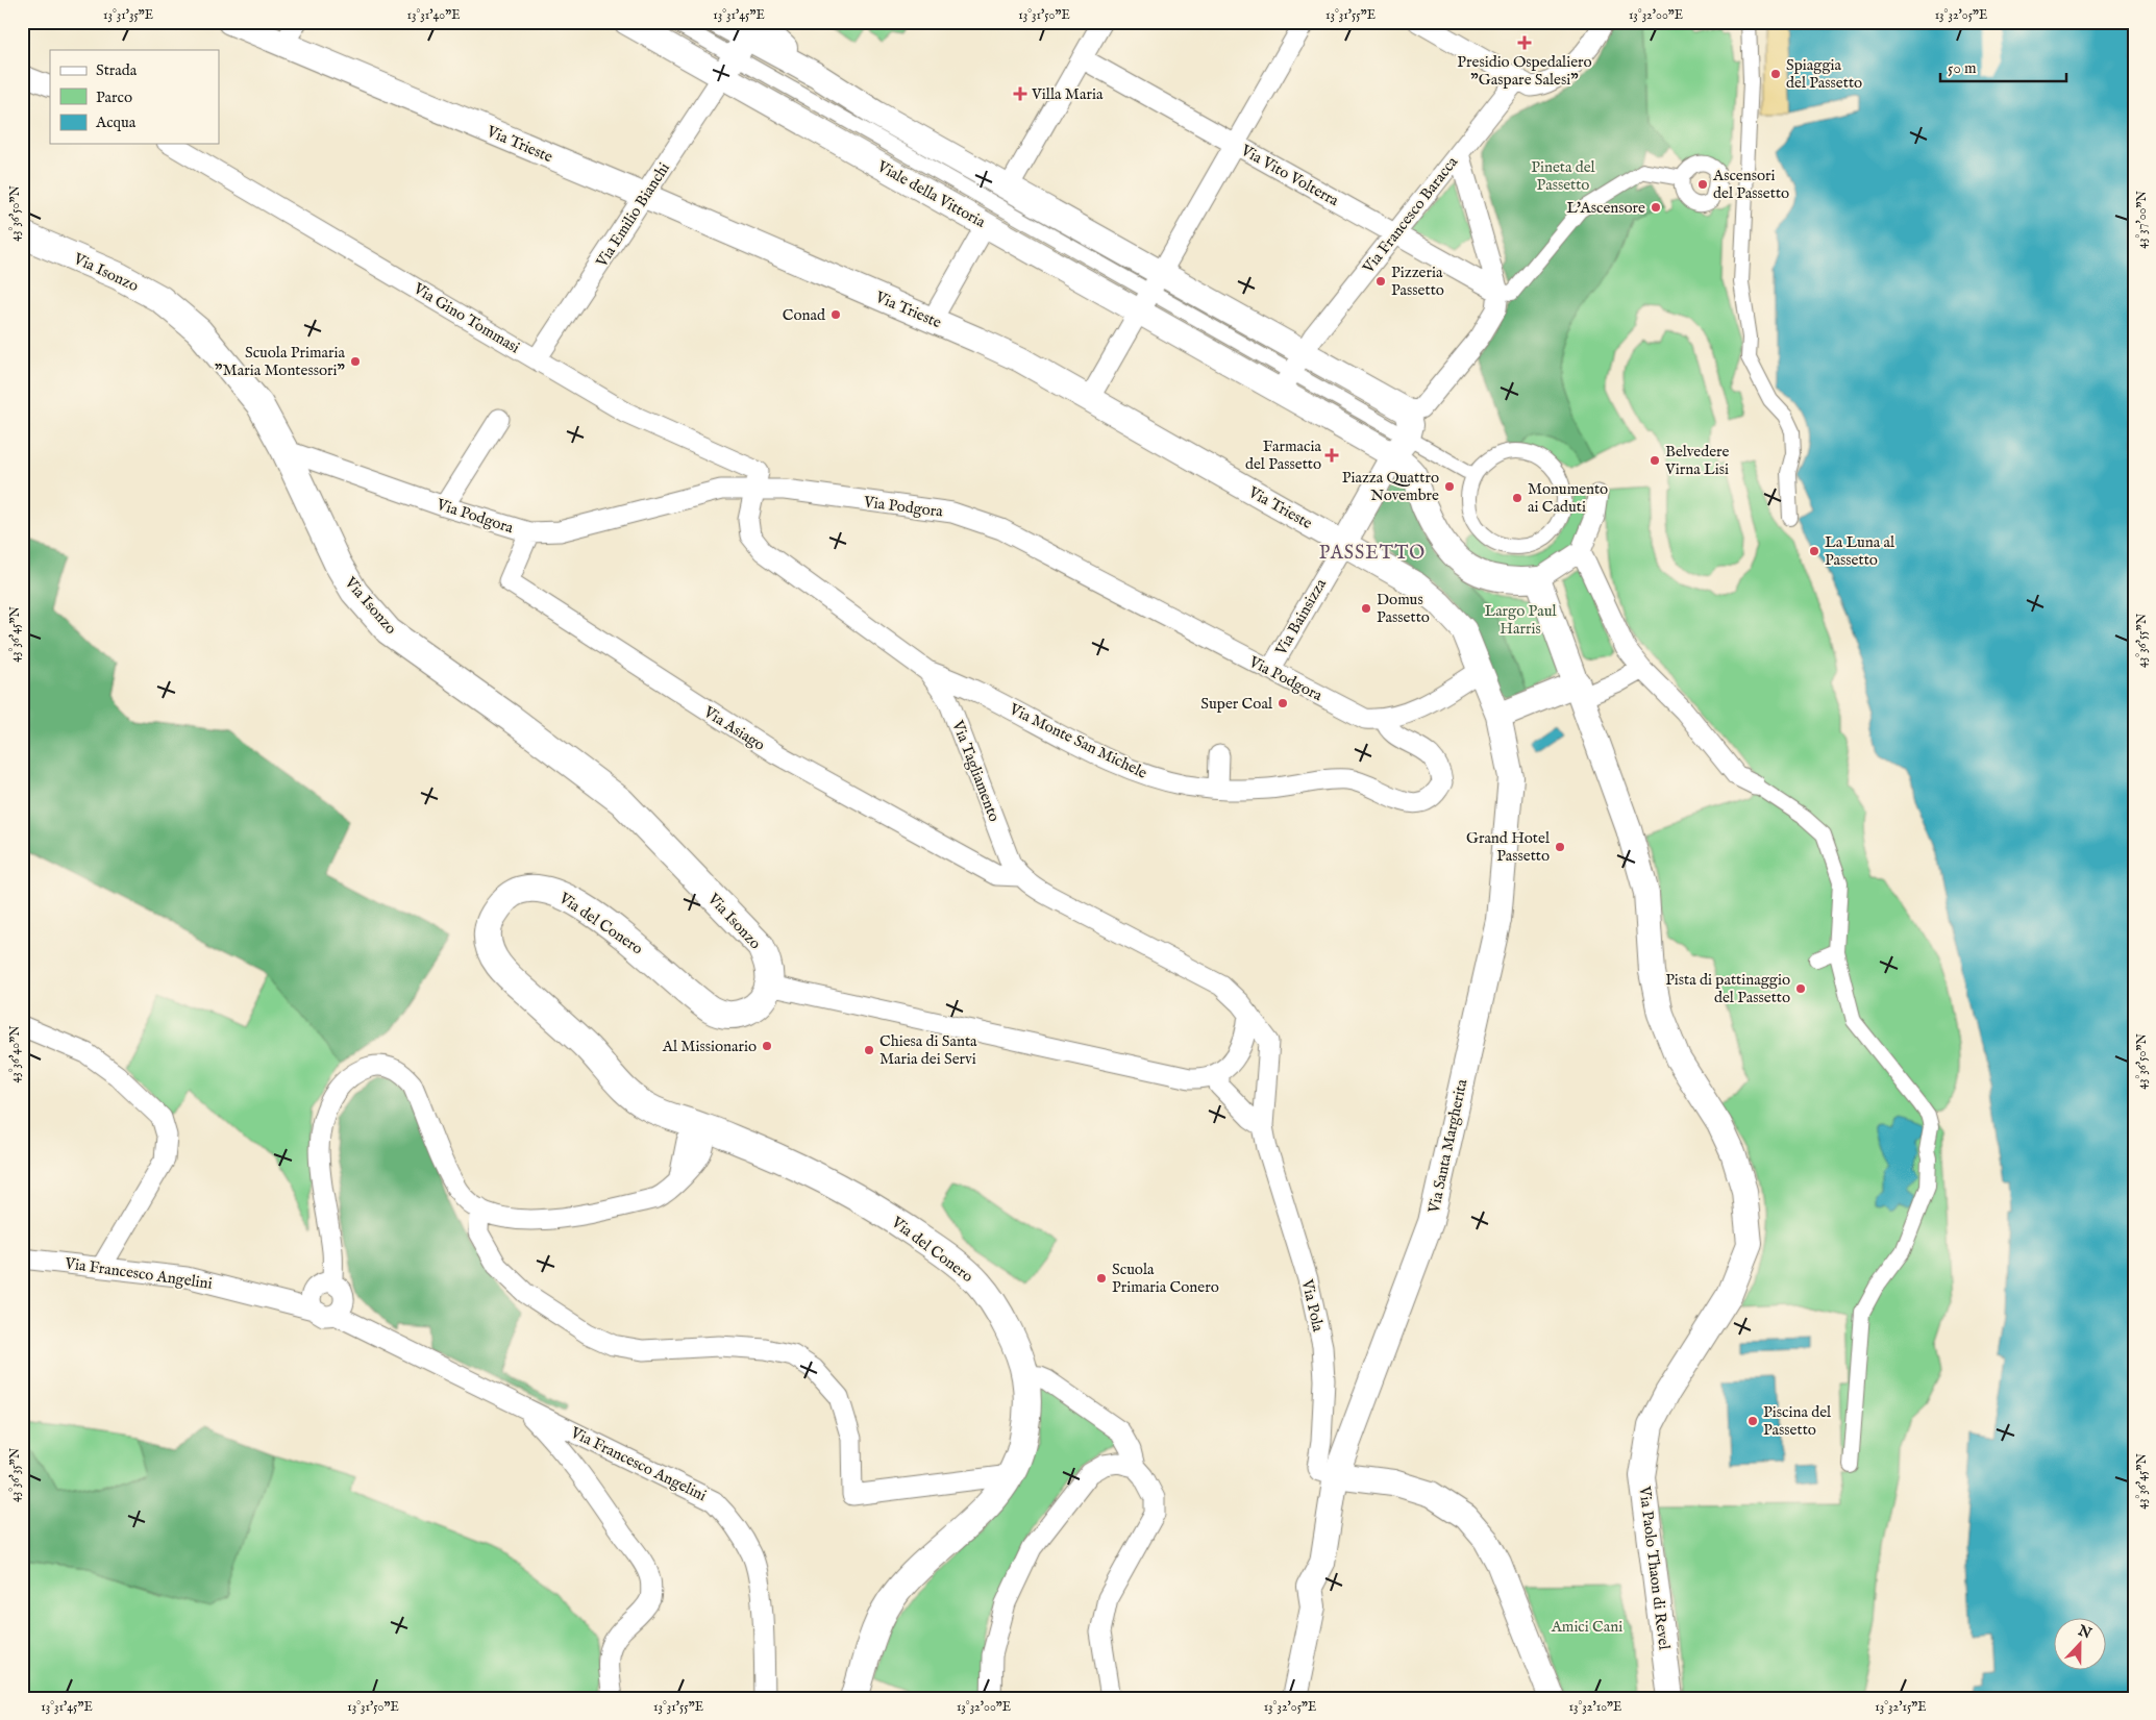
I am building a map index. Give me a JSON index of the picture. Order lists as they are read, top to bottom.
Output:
{
  "streets": {
    "main road": ["Via Isonzo", "Via del Conero"],
    "street": [
      "Via Trieste",
      "Via Vito Volterra",
      "Viale della Vittoria",
      "Via Emilio Bianchi",
      "Via Francesco Baracca",
      "Via Gino Tommasi",
      "Via Podgora",
      "Via Bainsizza",
      "Via Asiago",
      "Via Monte San Michele",
      "Via Tagliamento",
      "Via Santa Margherita",
      "Via Francesco Angelini",
      "Via Pola",
      "Via Paolo Thaon di Revel"
    ]
  },
  "crossings": [
    ["Via Trieste", "Via Emilio Bianchi"],
    ["Via Trieste", "Via Bainsizza"],
    ["Via Trieste", "Via Santa Margherita"],
    ["Via Vito Volterra", "Via Francesco Baracca"],
    ["Viale della Vittoria", "Via Emilio Bianchi"],
    ["Viale della Vittoria", "Via Francesco Baracca"],
    ["Viale della Vittoria", "Via Bainsizza"],
    ["Via Isonzo", "Via Podgora"],
    ["Via Isonzo", "Via del Conero"],
    ["Via Gino Tommasi", "Via Podgora"],
    ["Via Gino Tommasi", "Via Tagliamento"],
    ["Via Podgora", "Via Bainsizza"],
    ["Via Podgora", "Via Asiago"],
    ["Via Podgora", "Via Monte San Michele"],
    ["Via Podgora", "Via Tagliamento"],
    ["Via Asiago", "Via Tagliamento"],
    ["Via Monte San Michele", "Via Tagliamento"],
    ["Via Tagliamento", "Via Pola"],
    ["Via Santa Margherita", "Via Pola"]
  ],
  "districts": ["PASSETTO"],
  "parks": ["Pineta del Passetto", "Largo Paul Harris", "Amici Cani"],
  "places": {
    "health": ["Presidio Ospedaliero \"Gaspare Salesi\"", "Villa Maria", "Farmacia del Passetto"],
    "other": [
      "Spiaggia del Passetto",
      "Ascensori del Passetto",
      "L'Ascensore",
      "Pizzeria Passetto",
      "Conad",
      "Scuola Primaria \"Maria Montessori\"",
      "Belvedere Virna Lisi",
      "Piazza Quattro Novembre",
      "Monumento ai Caduti",
      "La Luna al Passetto",
      "Domus Passetto",
      "Super Coal",
      "Grand Hotel Passetto",
      "Pista di pattinaggio del Passetto",
      "Al Missionario",
      "Chiesa di Santa Maria dei Servi",
      "Scuola Primaria Conero",
      "Piscina del Passetto"
    ]
  },
  "legend": ["Strada", "Parco", "Acqua"],
  "scale_bar": "50 m",
  "north": "top",
  "coordinates": [
    "13°31'35\"E",
    "13°31'40\"E",
    "13°31'45\"E",
    "13°31'50\"E",
    "13°31'55\"E",
    "13°32'00\"E",
    "13°32'05\"E",
    "43°36'50\"N",
    "43°37'00\"N",
    "43°36'45\"N",
    "43°36'55\"N",
    "43°36'40\"N",
    "43°36'35\"N",
    "13°32'10\"E",
    "13°32'15\"E"
  ]
}
